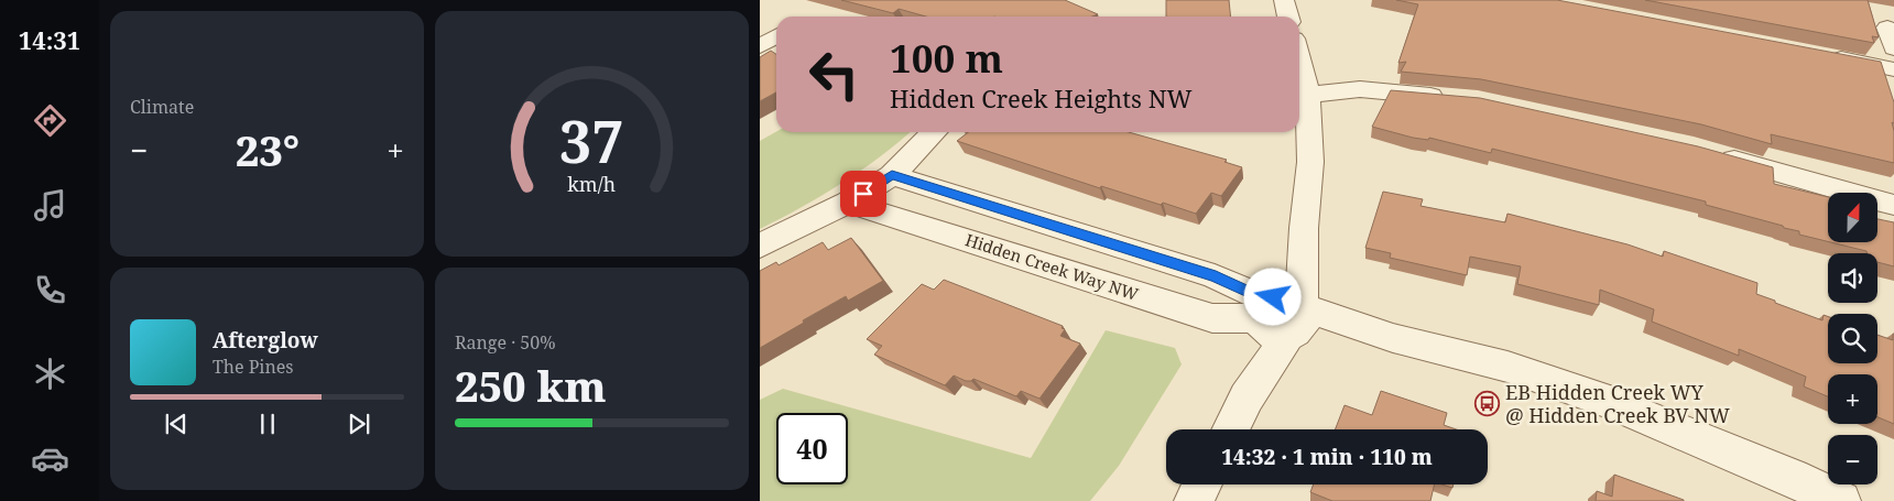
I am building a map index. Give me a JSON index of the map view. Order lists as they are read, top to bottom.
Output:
{
  "streets": {
    "street": ["Hidden Creek Way NW"]
  },
  "places": {
    "bus stop": ["EB Hidden Creek WY @ Hidden Creek BV NW"]
  },
  "north": "top",
  "page": {
    "tabs": "14:31",
    "tile": [
      "Climate",
      ["Range · 50%", "250 km"]
    ],
    "turn": ["100 m", "Hidden Creek Heights NW"],
    "heat": ["−", "23°", "+"],
    "map_buttons": ["+", "−"],
    "song": ["Afterglow", "The Pines"],
    "limit": "40",
    "trip": "14:32 · 1 min · 110 m",
    "gauge": ["37", "km/h"]
  }
}
